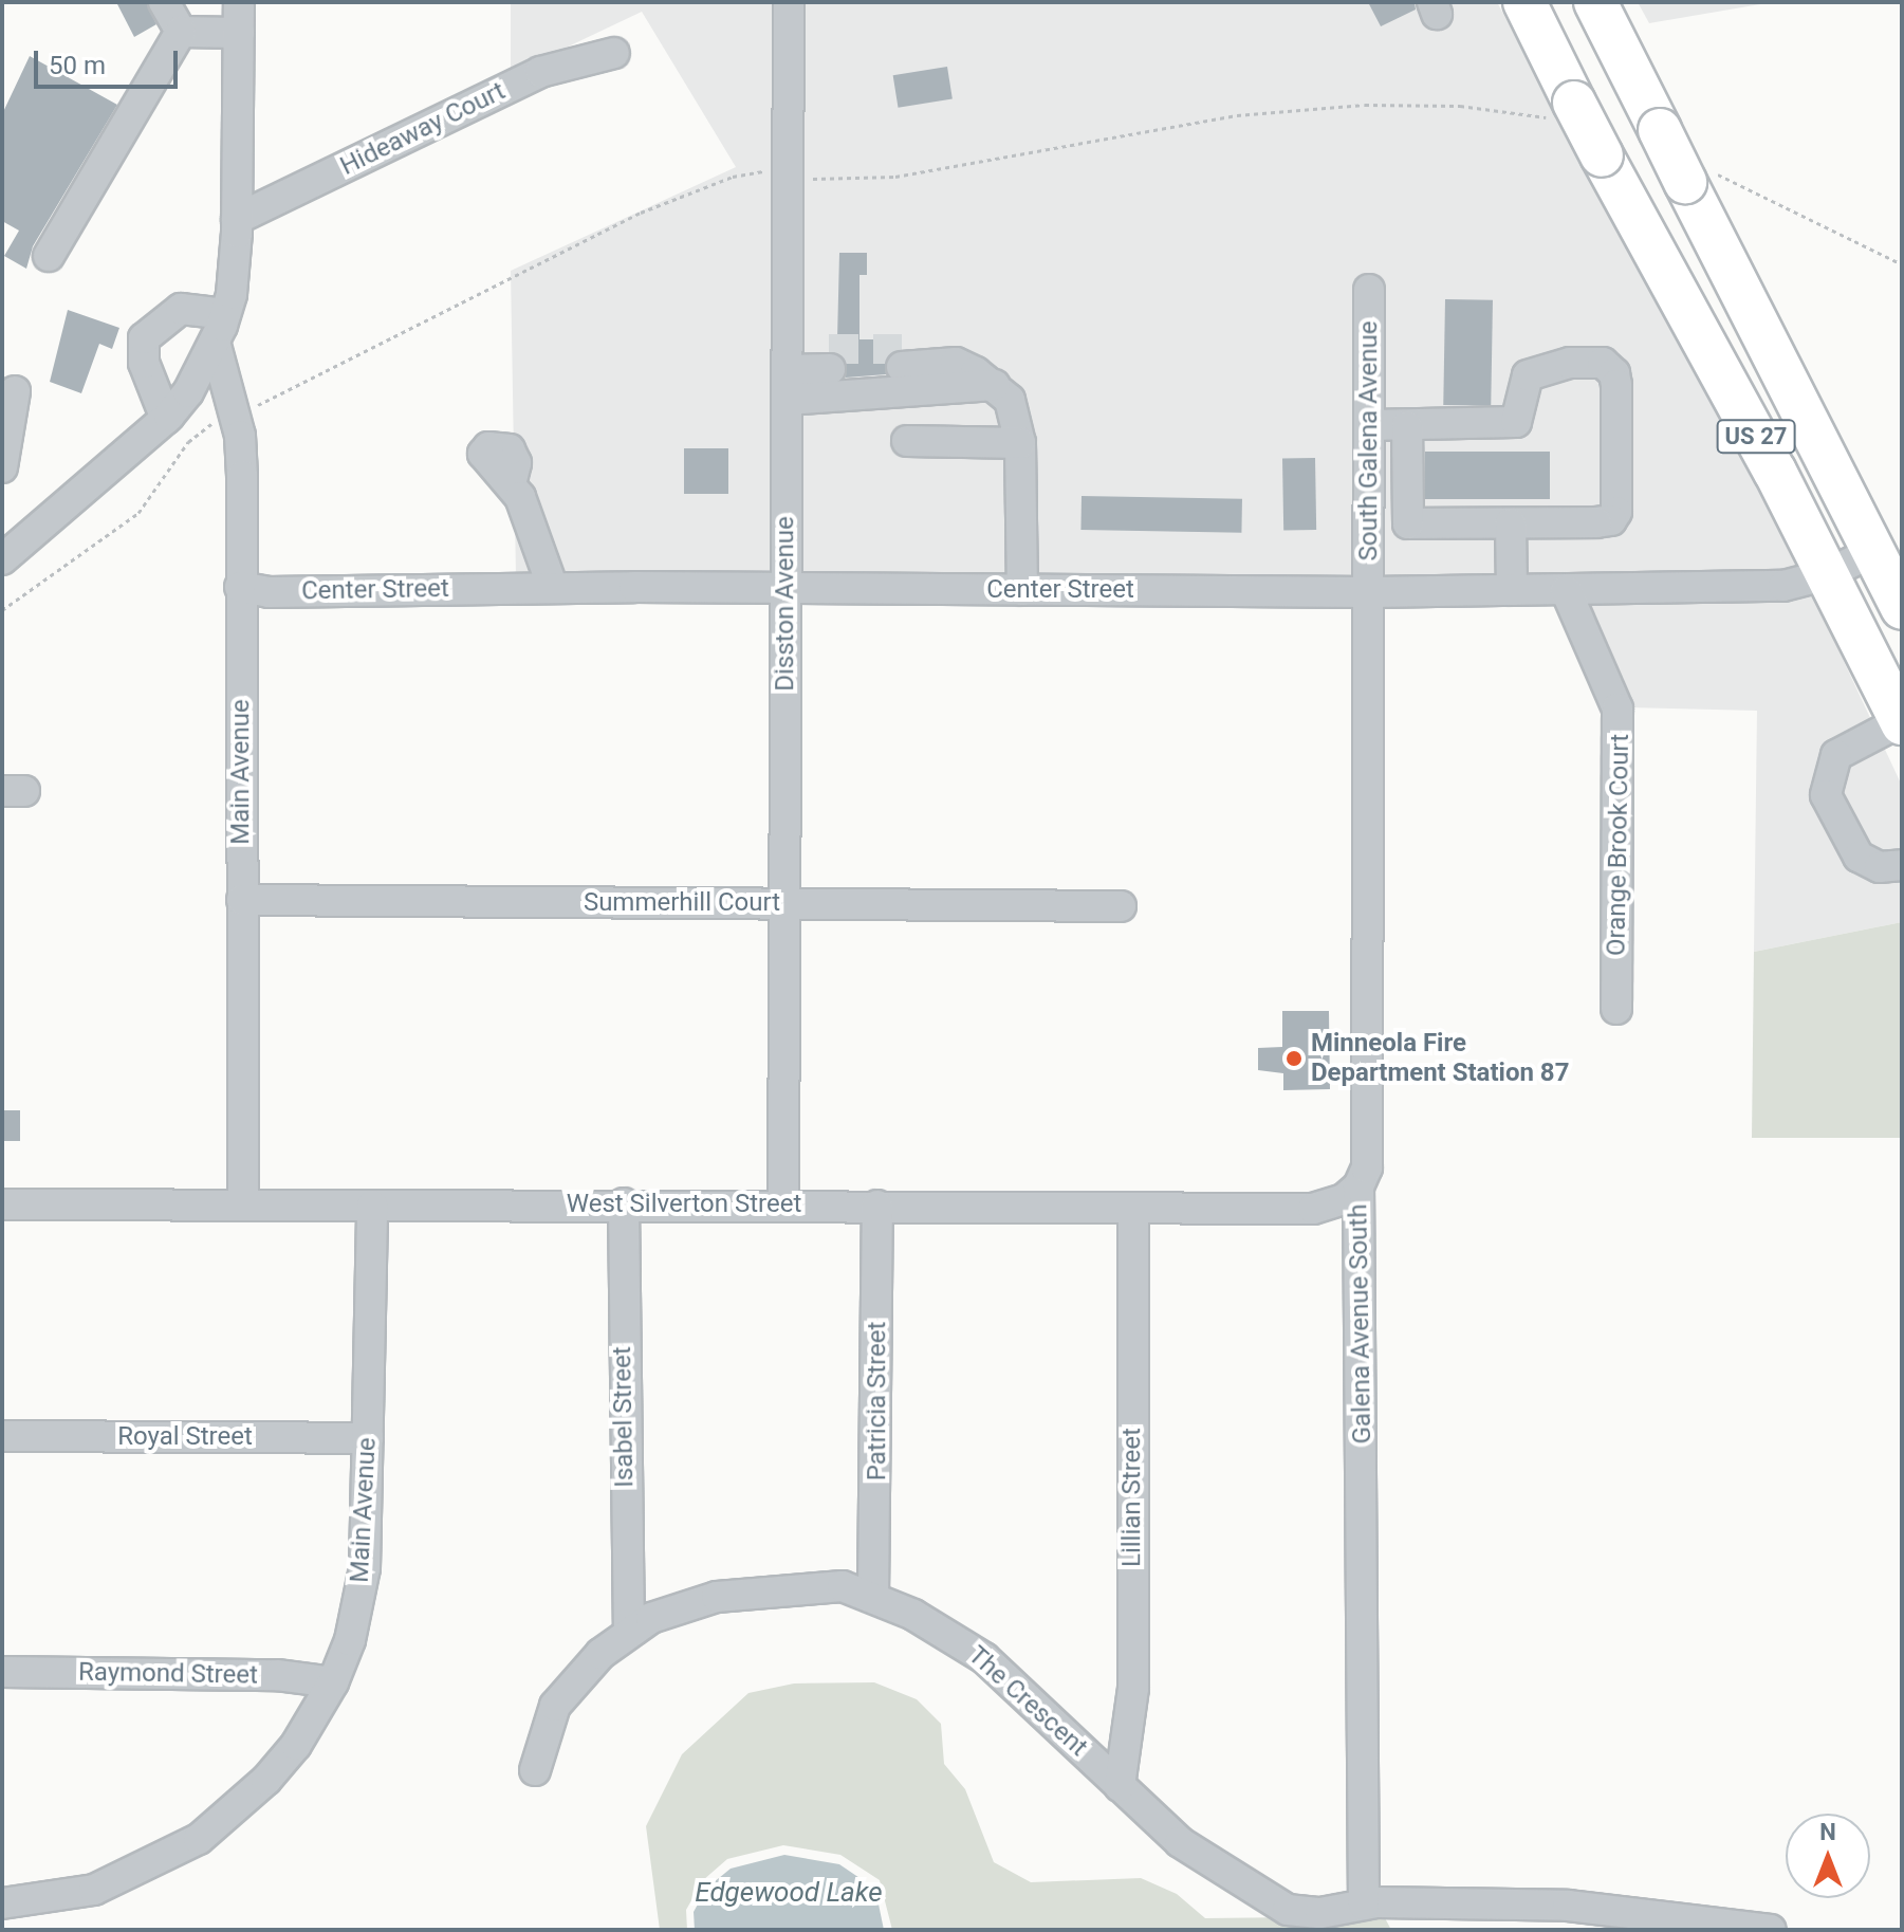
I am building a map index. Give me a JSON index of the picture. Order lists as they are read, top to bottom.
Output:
{
  "streets": {
    "highway": ["US 27"],
    "street": [
      "Hideaway Court",
      "South Galena Avenue",
      "Center Street",
      "Disston Avenue",
      "Main Avenue",
      "Orange Brook Court",
      "Summerhill Court",
      "West Silverton Street",
      "Galena Avenue South",
      "Patricia Street",
      "Isabel Street",
      "Royal Street",
      "Lillian Street",
      "Raymond Street",
      "The Crescent"
    ]
  },
  "crossings": [
    ["US 27", "Center Street"],
    ["South Galena Avenue", "Center Street"],
    ["South Galena Avenue", "Galena Avenue South"],
    ["Center Street", "Disston Avenue"],
    ["Center Street", "Main Avenue"],
    ["Center Street", "Orange Brook Court"],
    ["Center Street", "Galena Avenue South"],
    ["Disston Avenue", "Summerhill Court"],
    ["Disston Avenue", "West Silverton Street"],
    ["Main Avenue", "Summerhill Court"],
    ["Main Avenue", "West Silverton Street"],
    ["Main Avenue", "Royal Street"],
    ["Main Avenue", "Raymond Street"],
    ["West Silverton Street", "Galena Avenue South"],
    ["West Silverton Street", "Patricia Street"],
    ["West Silverton Street", "Isabel Street"],
    ["West Silverton Street", "Lillian Street"],
    ["Galena Avenue South", "The Crescent"],
    ["Patricia Street", "The Crescent"],
    ["Isabel Street", "The Crescent"],
    ["Lillian Street", "The Crescent"]
  ],
  "water": ["Edgewood Lake"],
  "places": ["Minneola Fire Department Station 87"],
  "scale_bar": "50 m",
  "north": "top"
}
